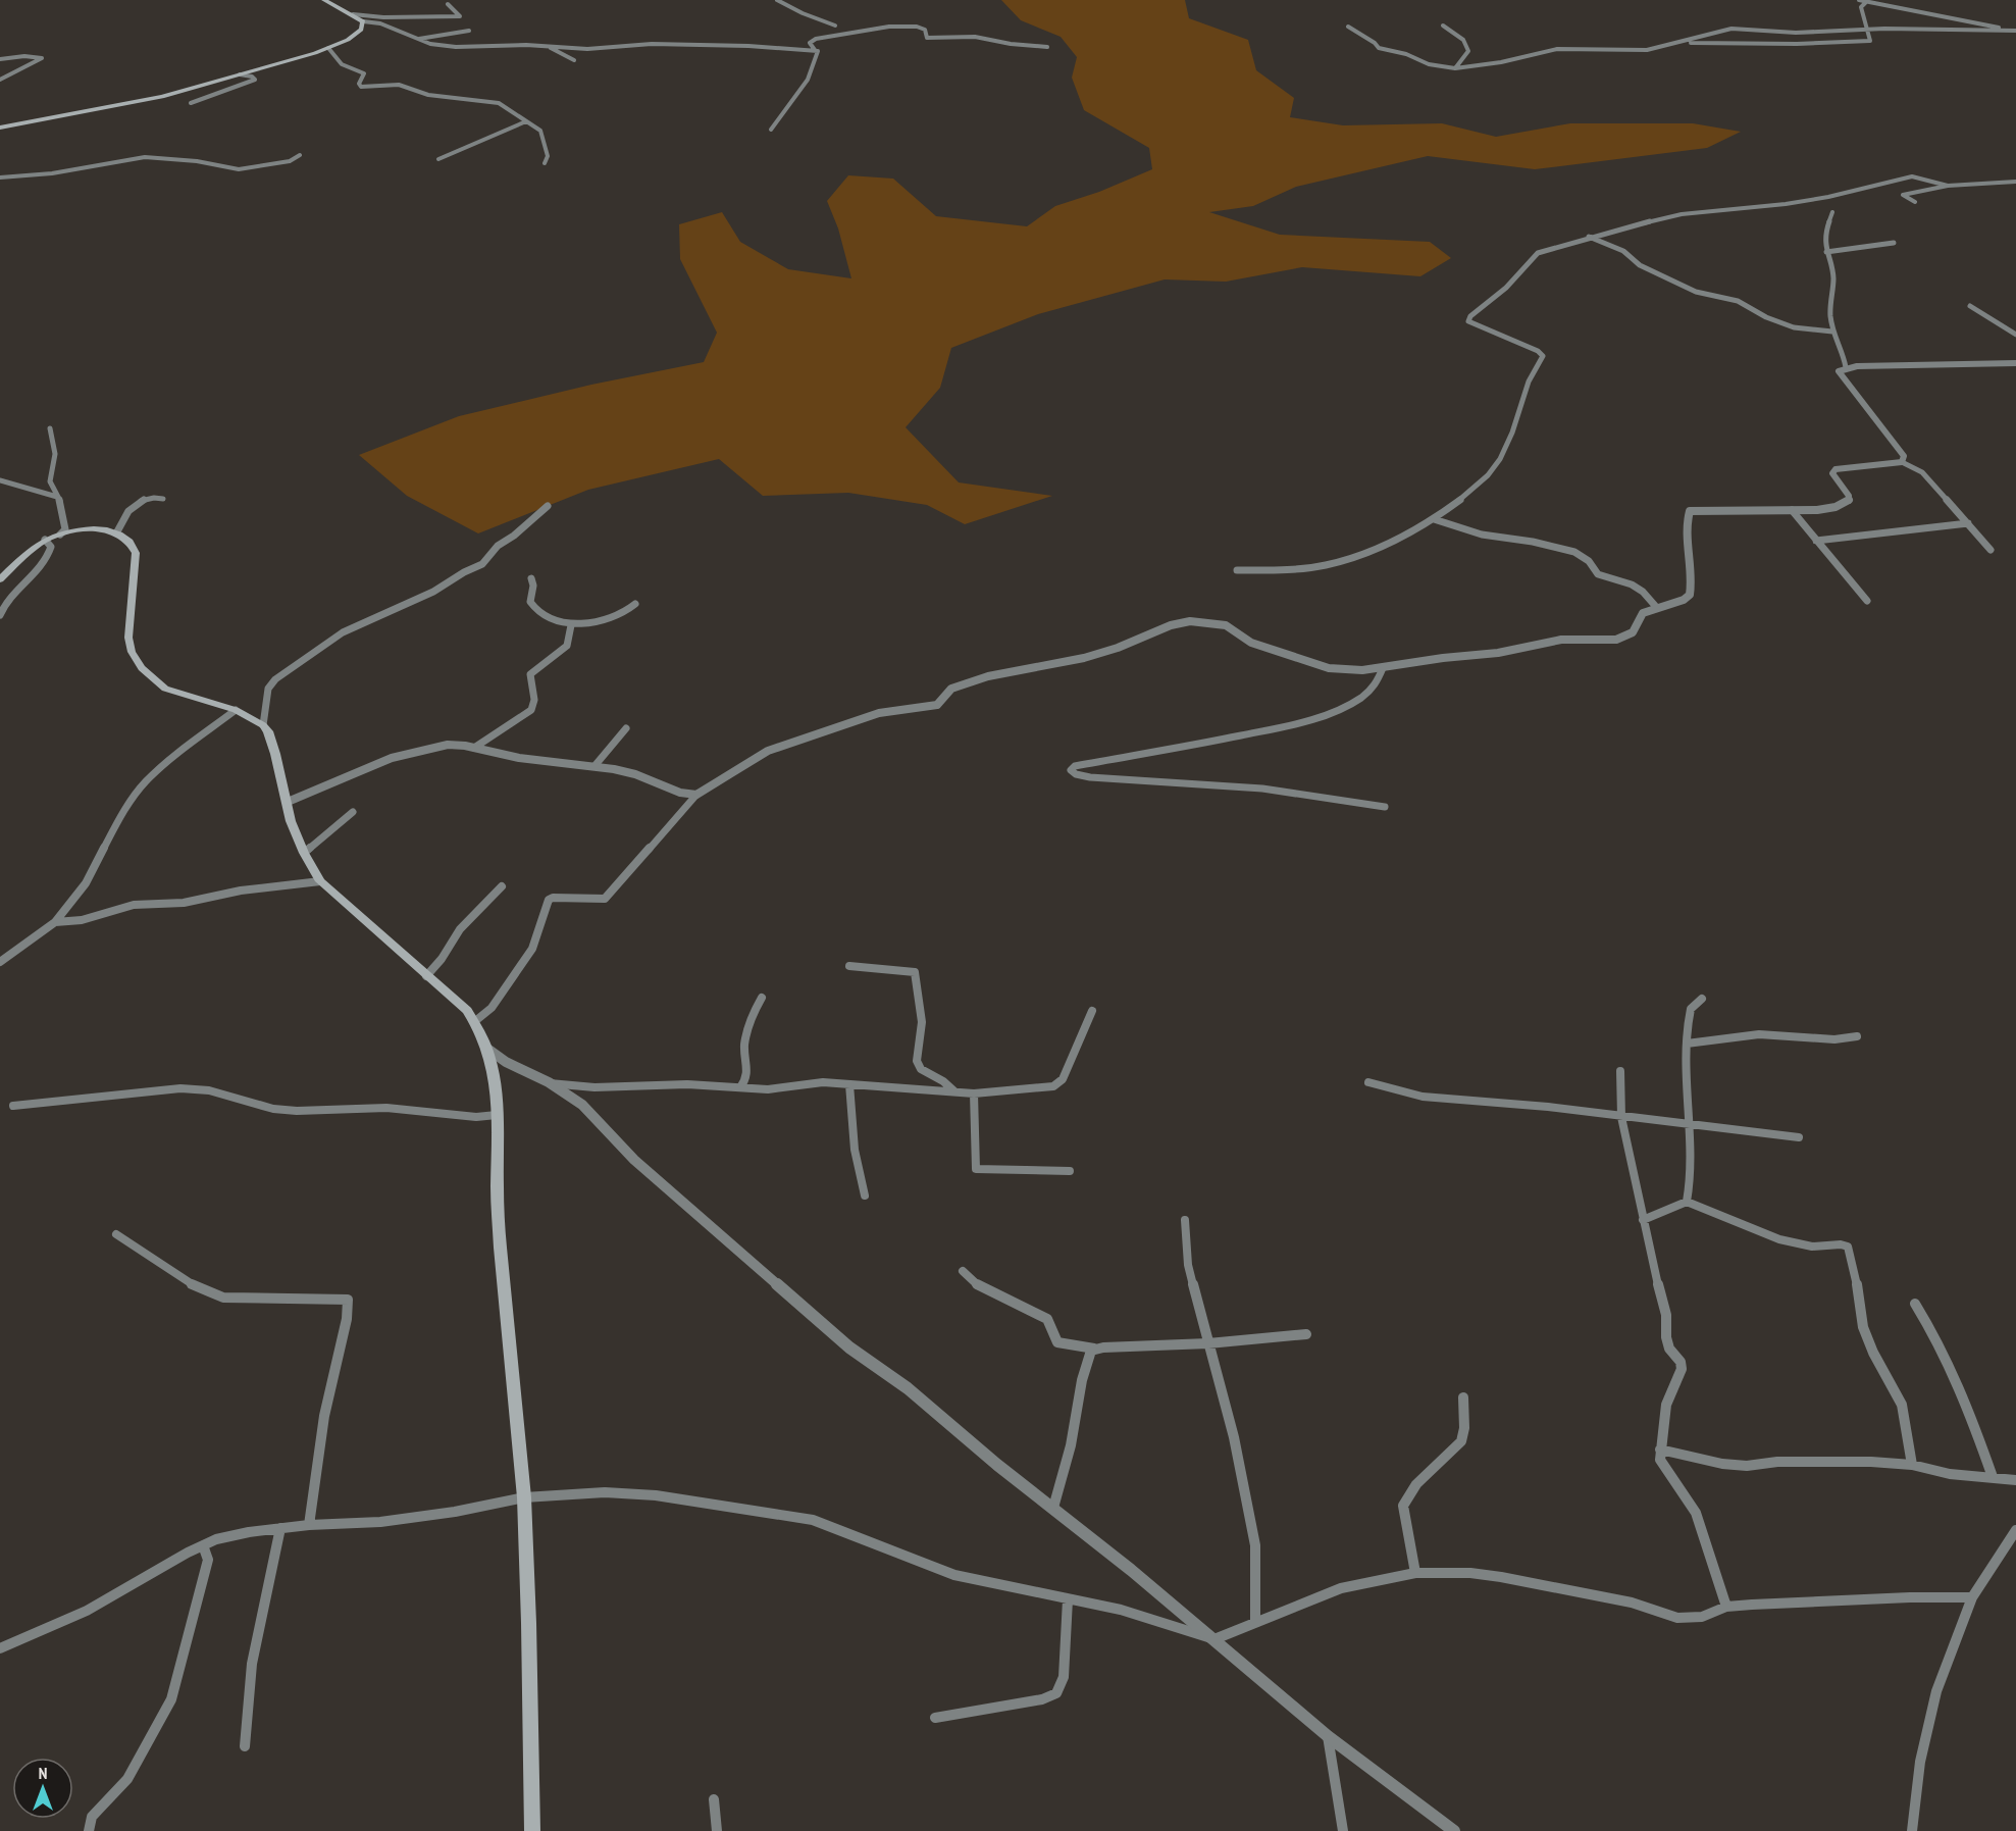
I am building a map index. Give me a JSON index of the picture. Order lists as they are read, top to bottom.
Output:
{
  "north": "top"
}
